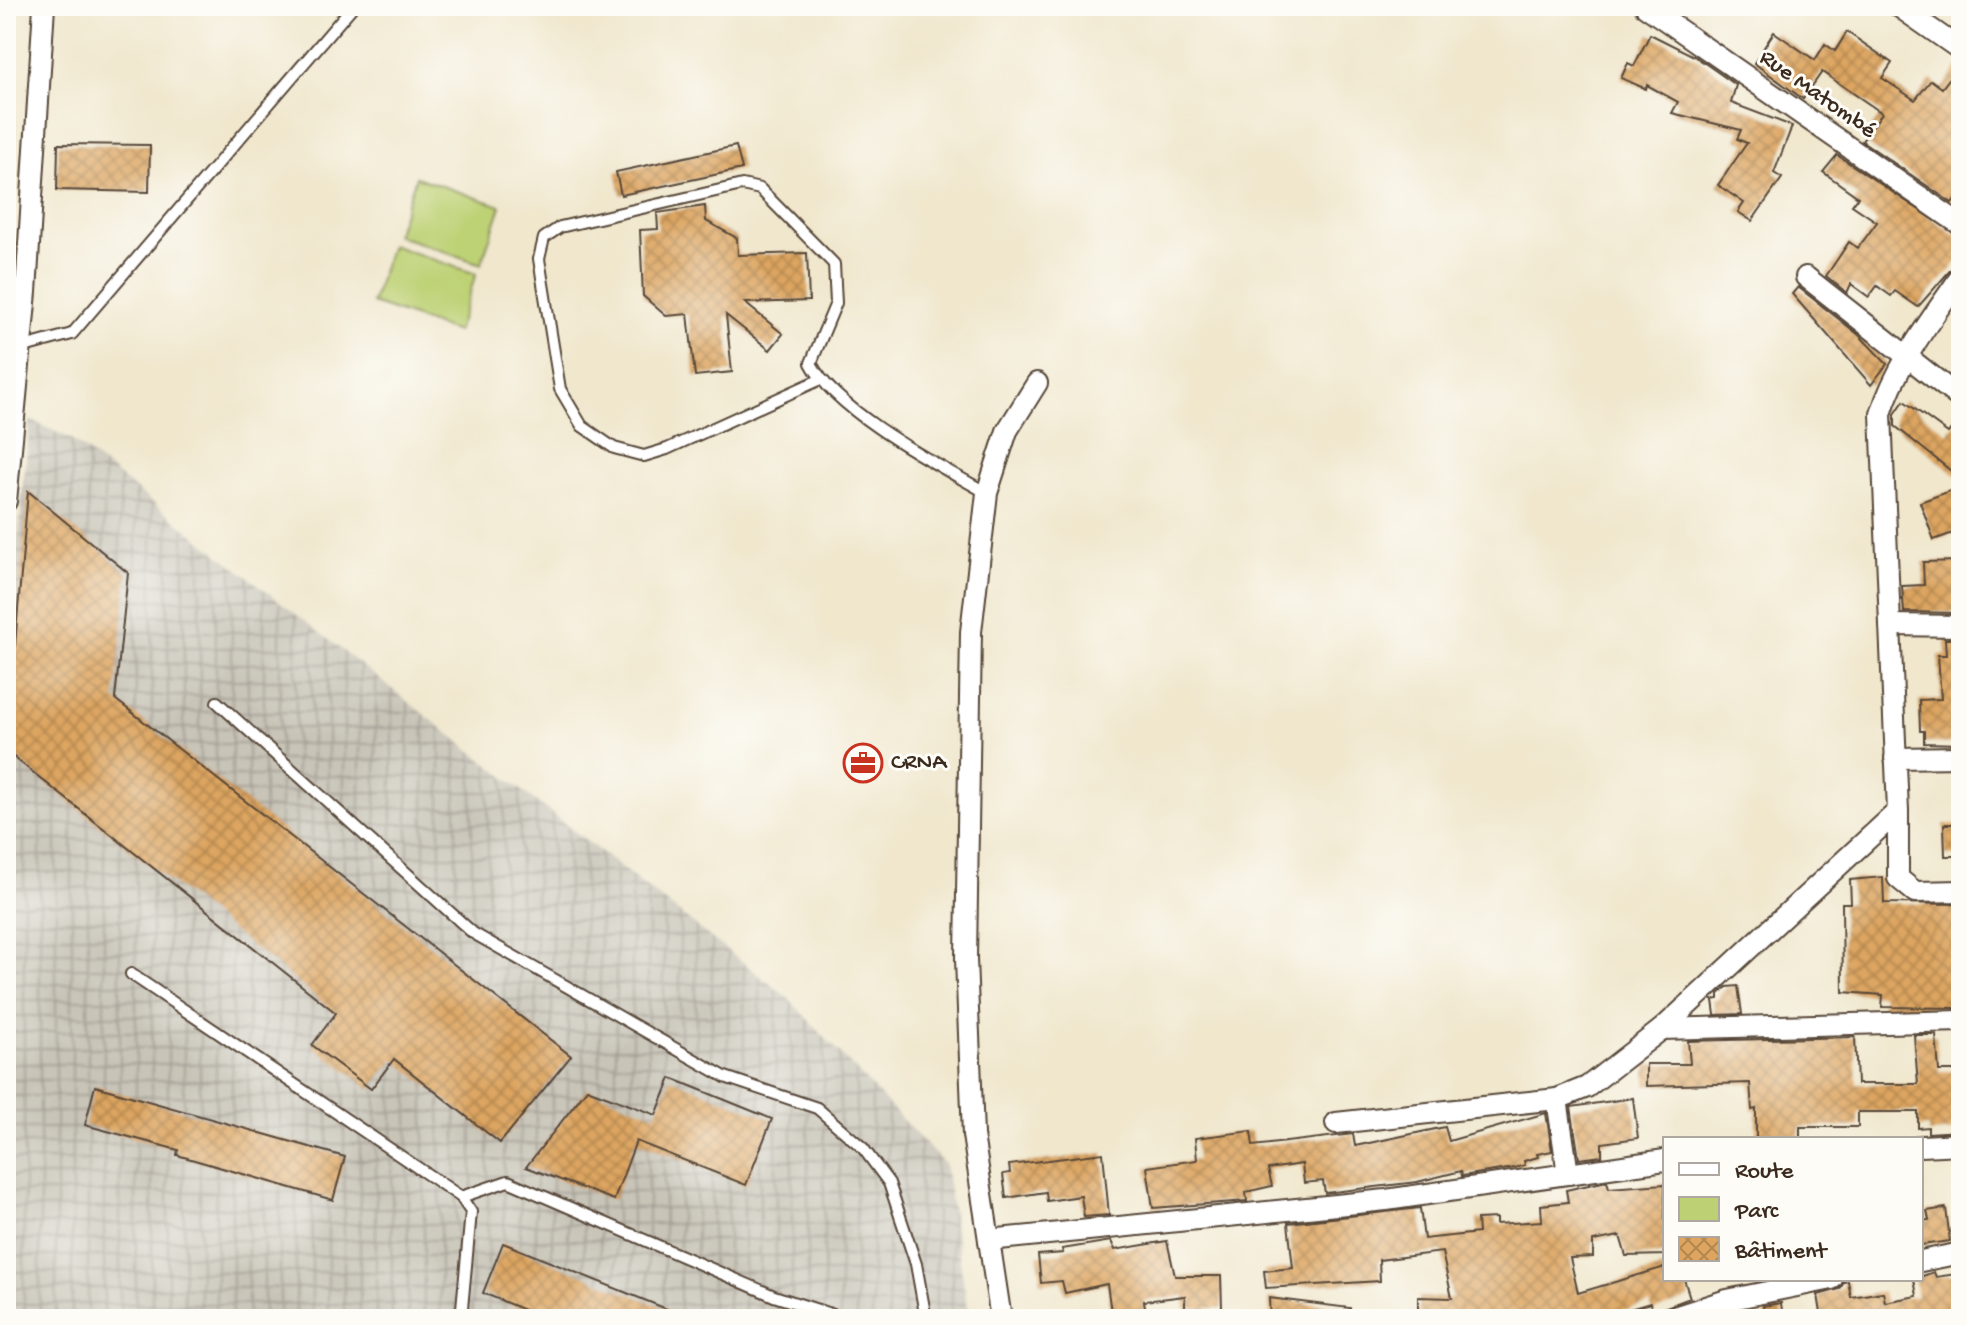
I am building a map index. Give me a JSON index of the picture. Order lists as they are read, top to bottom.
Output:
{
  "streets": {
    "street": ["Rue Matombé"]
  },
  "places": {
    "office": ["CRNA"]
  },
  "legend": ["Route", "Parc", "Bâtiment"]
}
